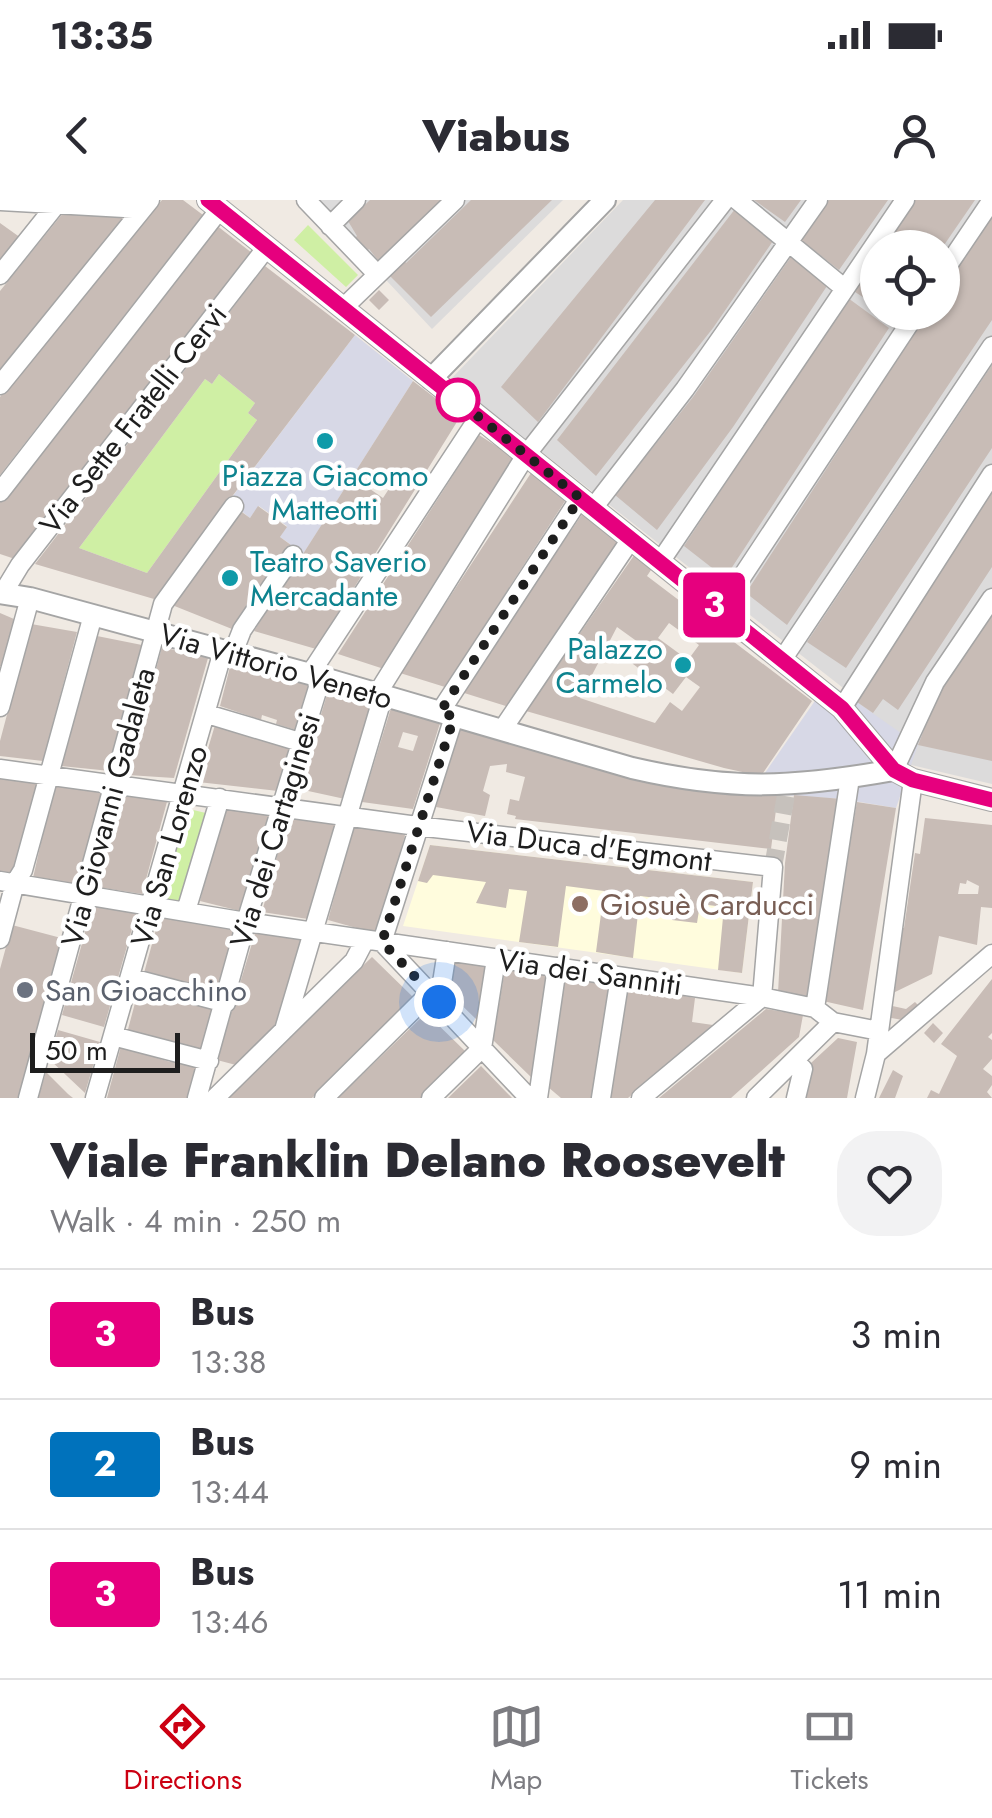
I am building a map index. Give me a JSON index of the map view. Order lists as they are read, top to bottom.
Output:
{
  "streets": {
    "street": [
      "Via Sette Fratelli Cervi",
      "Via Vittorio Veneto",
      "Via Giovanni Gadaleta",
      "Via dei Cartaginesi",
      "Via San Lorenzo",
      "Via Duca d'Egmont",
      "Via dei Sanniti"
    ]
  },
  "crossings": [
    ["Via Sette Fratelli Cervi", "Via Vittorio Veneto"],
    ["Via Vittorio Veneto", "Via Giovanni Gadaleta"],
    ["Via Vittorio Veneto", "Via dei Cartaginesi"],
    ["Via Vittorio Veneto", "Via San Lorenzo"],
    ["Via Giovanni Gadaleta", "Via Duca d'Egmont"],
    ["Via Giovanni Gadaleta", "Via dei Sanniti"],
    ["Via dei Cartaginesi", "Via Duca d'Egmont"],
    ["Via dei Cartaginesi", "Via dei Sanniti"],
    ["Via San Lorenzo", "Via Duca d'Egmont"],
    ["Via San Lorenzo", "Via dei Sanniti"],
    ["Via Duca d'Egmont", "Via dei Sanniti"]
  ],
  "places": [
    "Piazza Giacomo Matteotti",
    "Teatro Saverio Mercadante",
    "Palazzo Carmelo",
    "Giosuè Carducci",
    "San Gioacchino"
  ],
  "lines": ["bus line 3"],
  "scale_bar": "50 m",
  "page": {
    "status": "13:35",
    "header": "Viabus",
    "on_map": "3",
    "scale": "50 m",
    "heading": ["Viale Franklin Delano Roosevelt", "Walk · 4 min · 250 m"],
    "list": [
      {
        "mark": "3",
        "name": "Bus",
        "note": "13:38",
        "value": "3 min"
      },
      {
        "mark": "2",
        "name": "Bus",
        "note": "13:44",
        "value": "9 min"
      },
      {
        "mark": "3",
        "name": "Bus",
        "note": "13:46",
        "value": "11 min"
      }
    ],
    "tabs": ["Directions", "Map", "Tickets"]
  }
}
